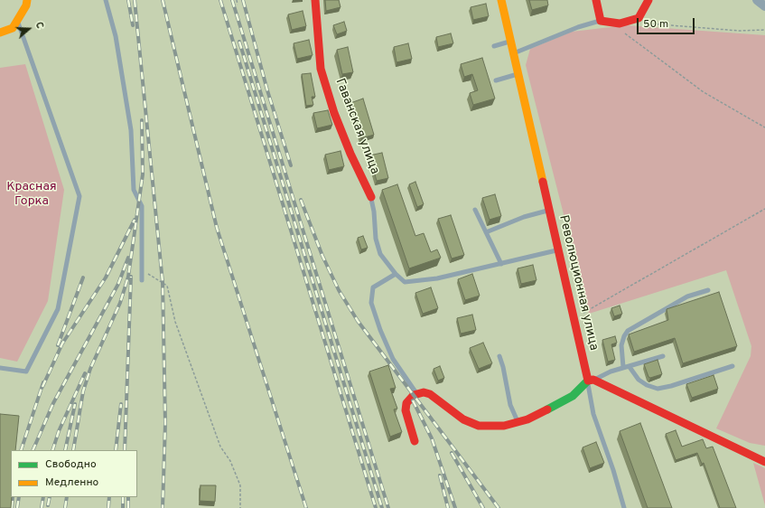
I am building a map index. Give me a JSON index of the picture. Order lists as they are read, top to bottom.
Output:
{
  "streets": {
    "street": ["Гаванская улица", "Революционная улица"]
  },
  "parks": ["Красная Горка"],
  "legend": ["Свободно", "Медленно"],
  "scale_bar": "50 m",
  "north": "right"
}
